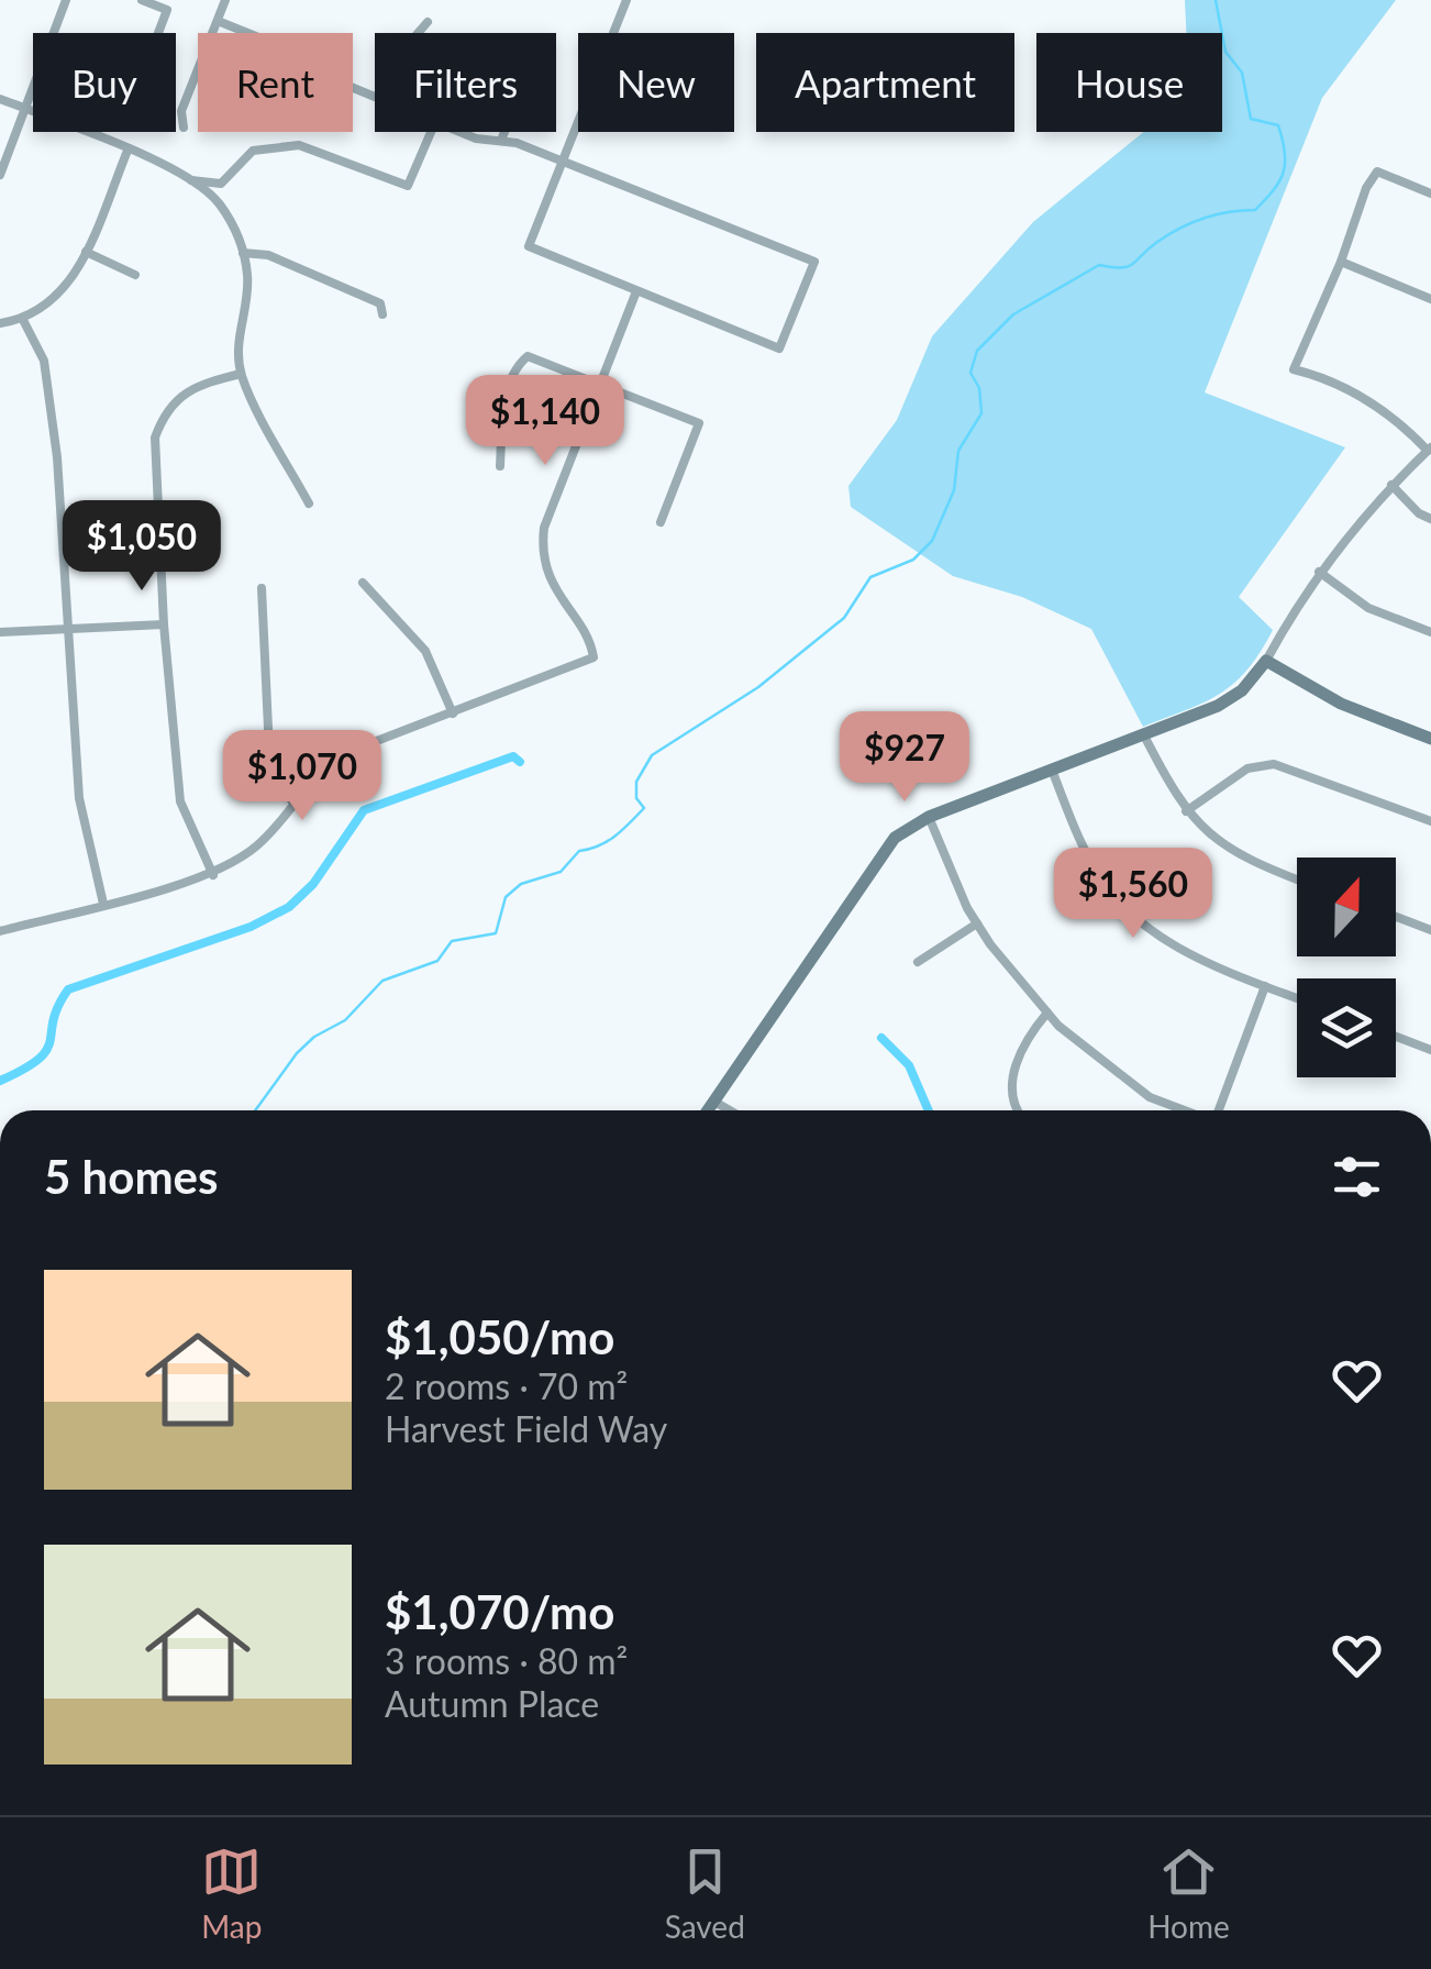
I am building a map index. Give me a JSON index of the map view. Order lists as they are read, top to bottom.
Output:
{
  "north": "top",
  "page": {
    "chip": [
      "Buy",
      "Rent",
      "Filters",
      "New",
      "Apartment",
      "House"
    ],
    "price": [
      "$1,140",
      "$1,050",
      "$927",
      "$1,070",
      "$1,560"
    ],
    "heading": "5 homes",
    "list": [
      {
        "name": "$1,050/mo",
        "note": "2 rooms · 70 m² · Harvest Field Way"
      },
      {
        "name": "$1,070/mo",
        "note": "3 rooms · 80 m² · Autumn Place"
      }
    ],
    "tabs": ["Map", "Saved", "Home"]
  }
}
